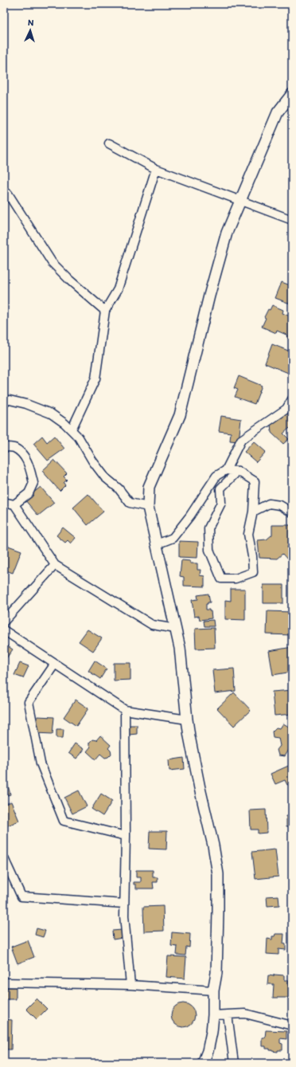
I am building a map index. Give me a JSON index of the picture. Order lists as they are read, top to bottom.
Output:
{
  "north": "top"
}
